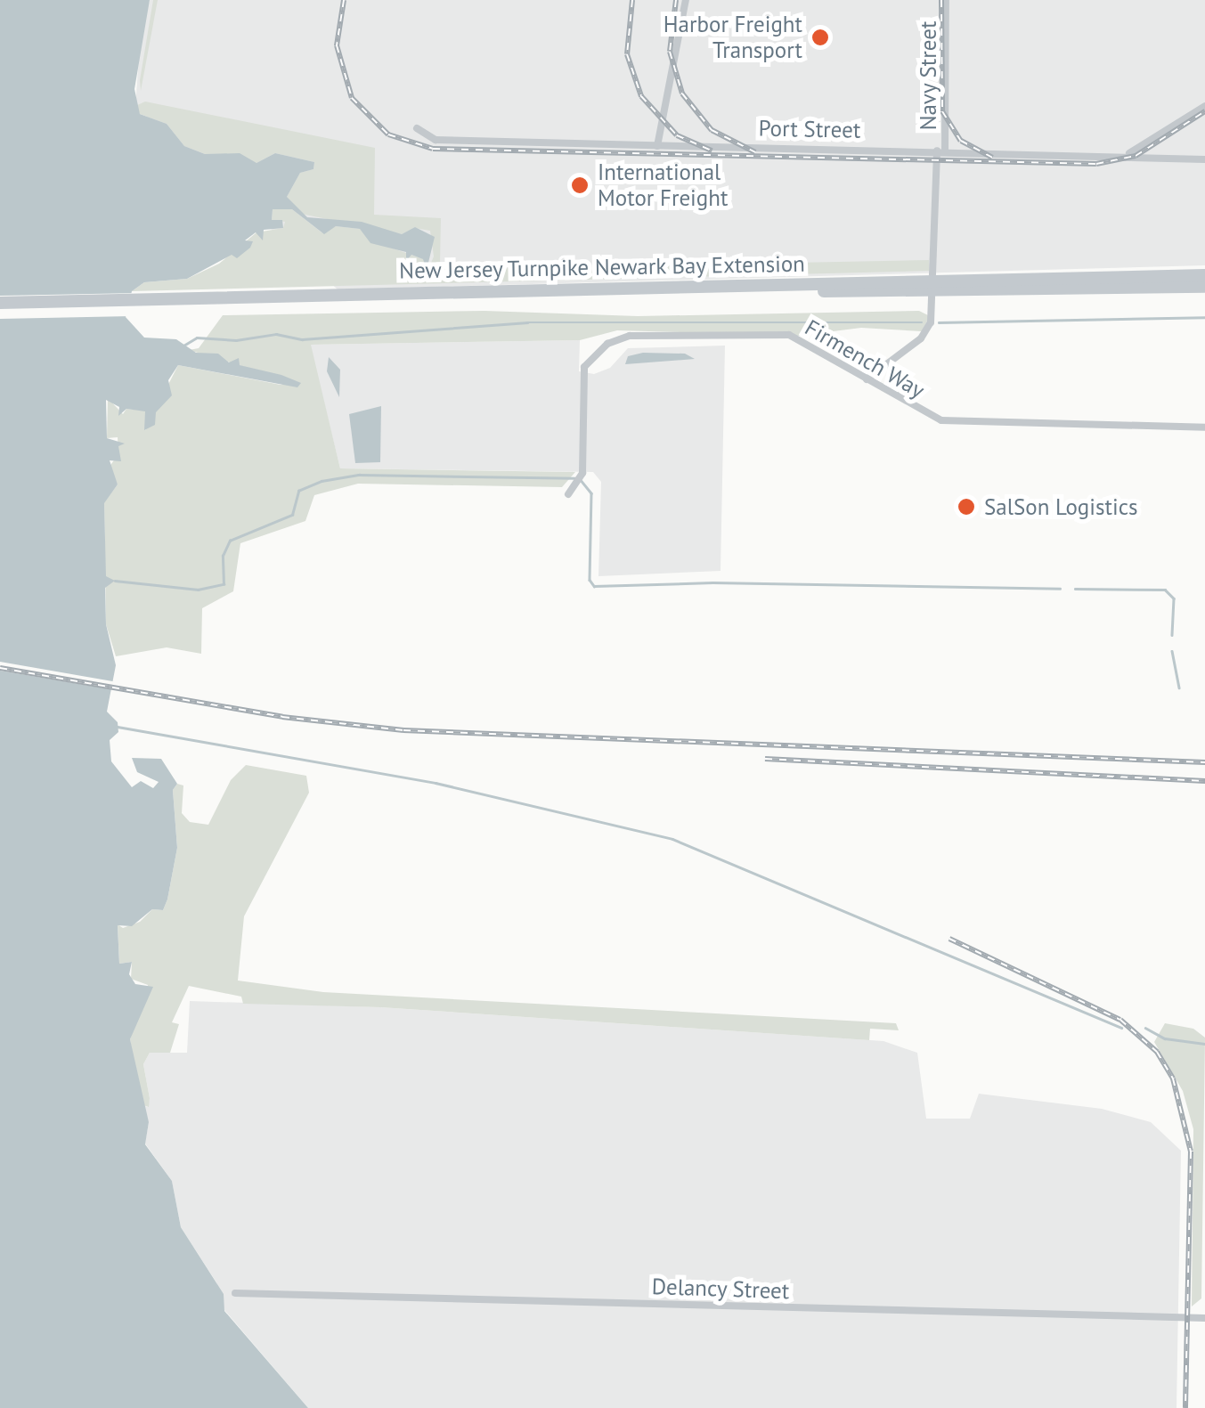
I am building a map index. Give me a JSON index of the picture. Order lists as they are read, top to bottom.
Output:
{
  "streets": {
    "highway": ["New Jersey Turnpike Newark Bay Extension"],
    "street": [
      "Navy Street",
      "Port Street",
      "Firmench Way",
      "Delancy Street"
    ]
  },
  "crossings": [
    ["Navy Street", "Port Street"],
    ["Navy Street", "Firmench Way"]
  ],
  "places": ["Harbor Freight Transport", "International Motor Freight", "SalSon Logistics"]
}
